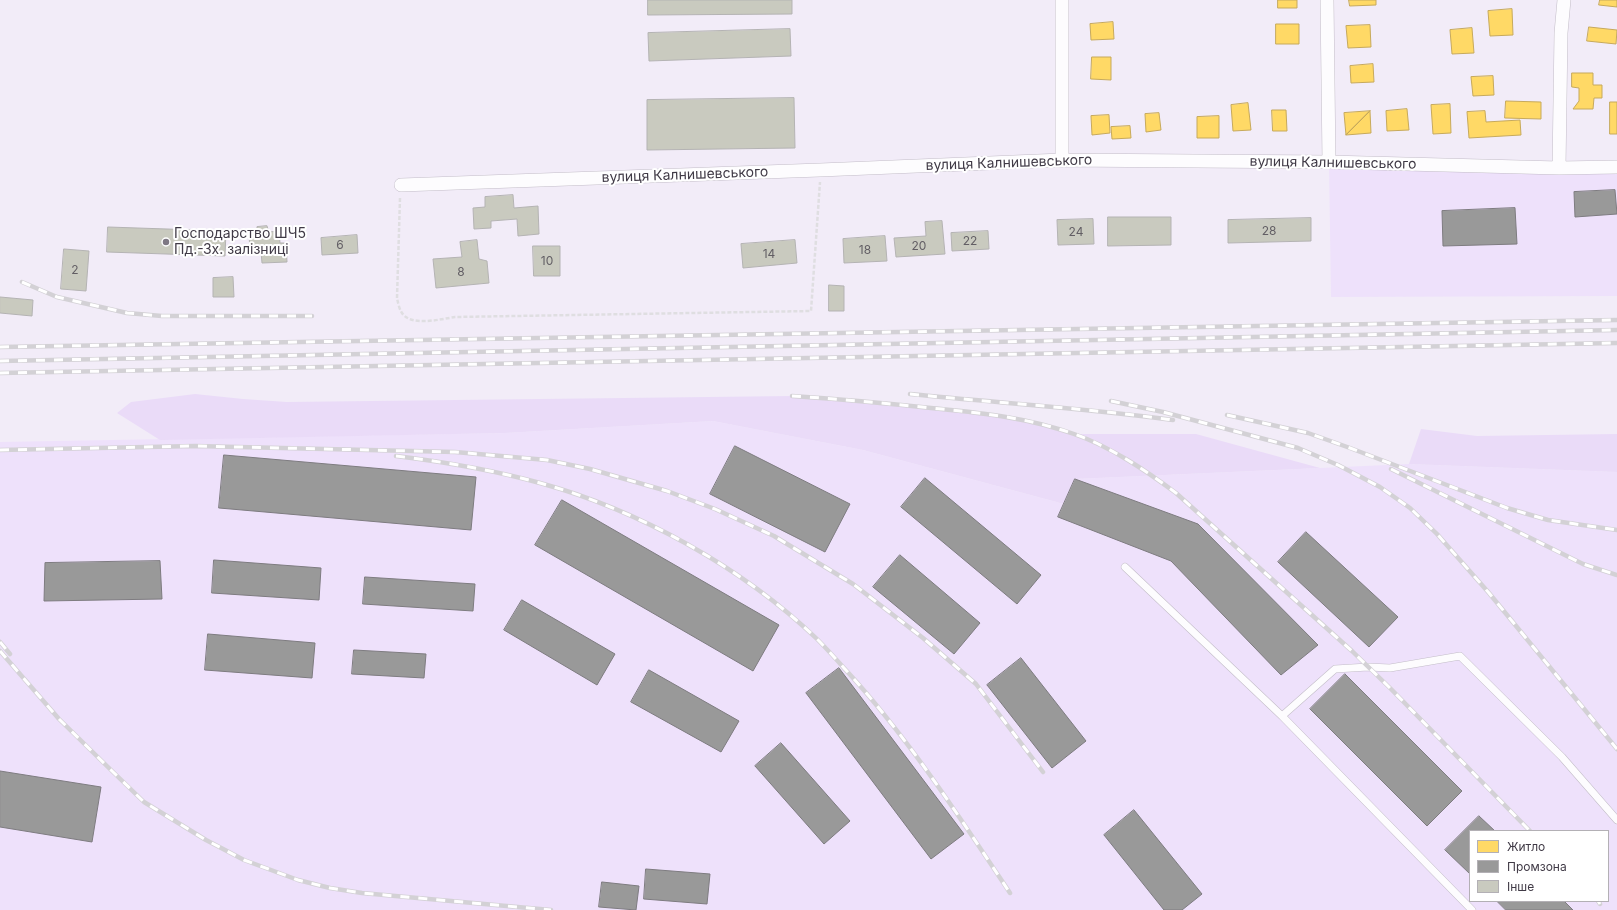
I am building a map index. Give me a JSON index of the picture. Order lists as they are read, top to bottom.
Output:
{
  "streets": {
    "street": ["вулиця Калнишевського"]
  },
  "places": ["Господарство ШЧ5 Пд.-Зх. залізниці"],
  "house_numbers": [
    "28",
    "24",
    "22",
    "6",
    "20",
    "18",
    "14",
    "10",
    "2",
    "8"
  ],
  "legend": ["Житло", "Промзона", "Інше"]
}
